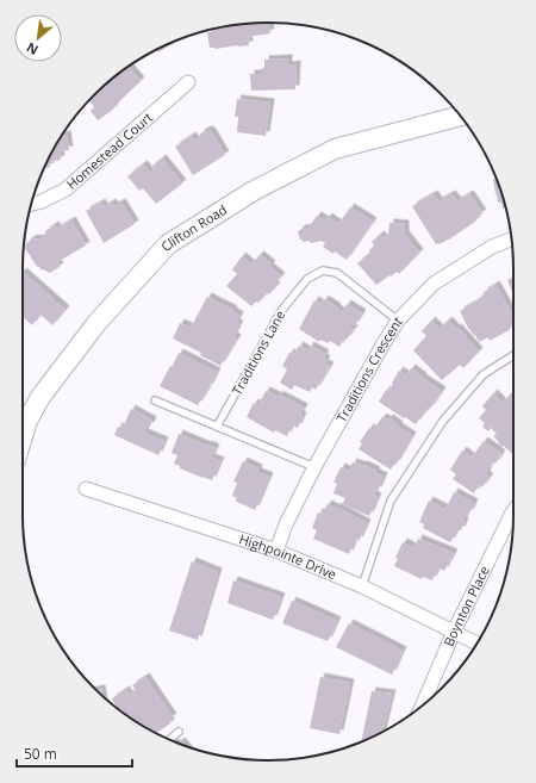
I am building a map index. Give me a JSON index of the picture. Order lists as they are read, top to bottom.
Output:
{
  "streets": {
    "main road": ["Clifton Road"],
    "street": [
      "Homestead Court",
      "Traditions Crescent",
      "Highpointe Drive",
      "Boynton Place"
    ],
    "lane": ["Traditions Lane"]
  },
  "crossings": [
    ["Traditions Lane", "Traditions Crescent"],
    ["Traditions Crescent", "Highpointe Drive"],
    ["Highpointe Drive", "Boynton Place"]
  ],
  "scale_bar": "50 m",
  "north": "bottom left"
}
